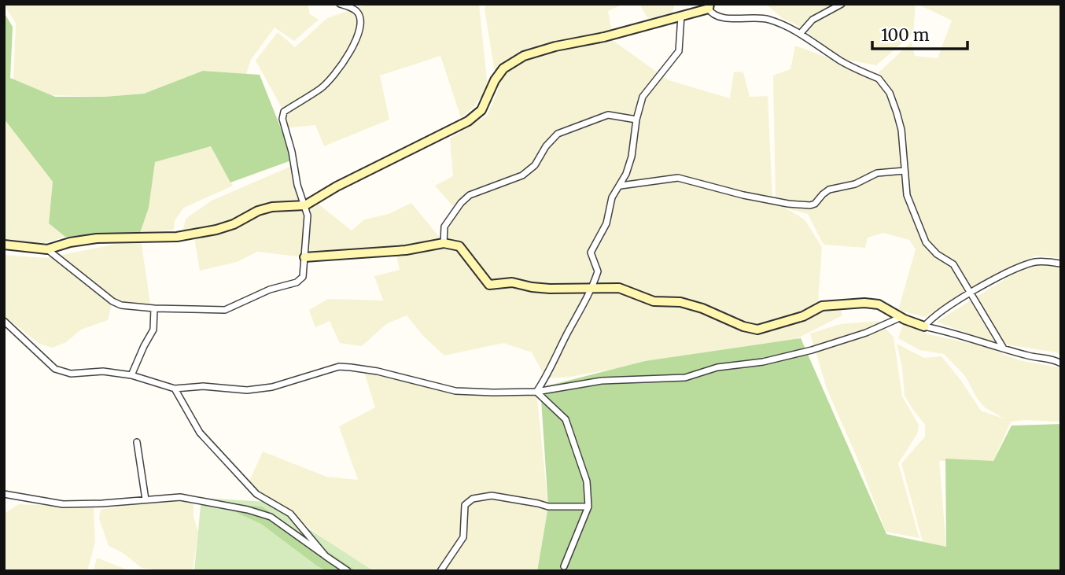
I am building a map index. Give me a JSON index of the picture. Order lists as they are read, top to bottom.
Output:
{
  "scale_bar": "100 m"
}
